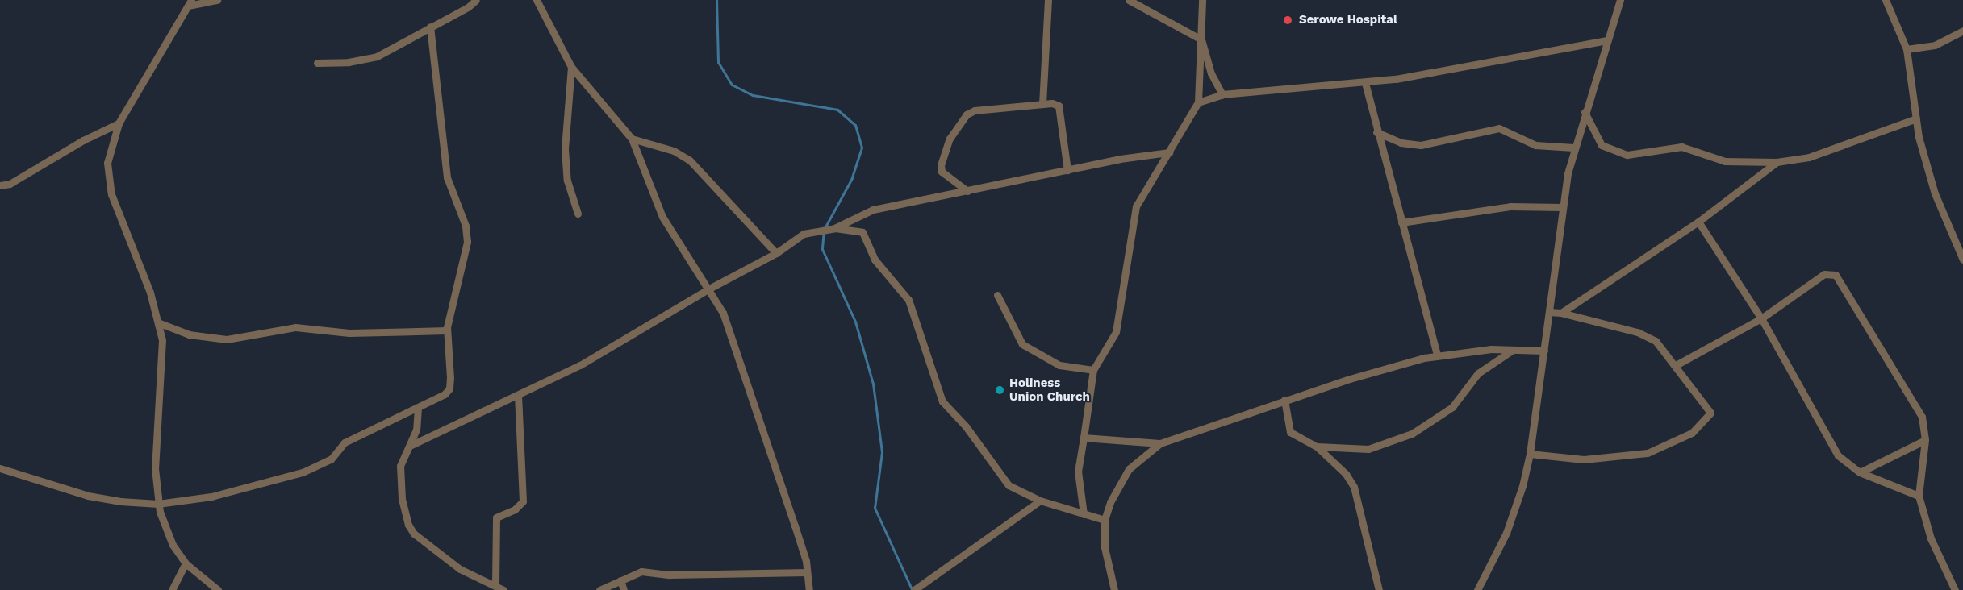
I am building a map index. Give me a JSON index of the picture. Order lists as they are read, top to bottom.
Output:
{
  "places": ["Serowe Hospital", "Holiness Union Church"]
}
